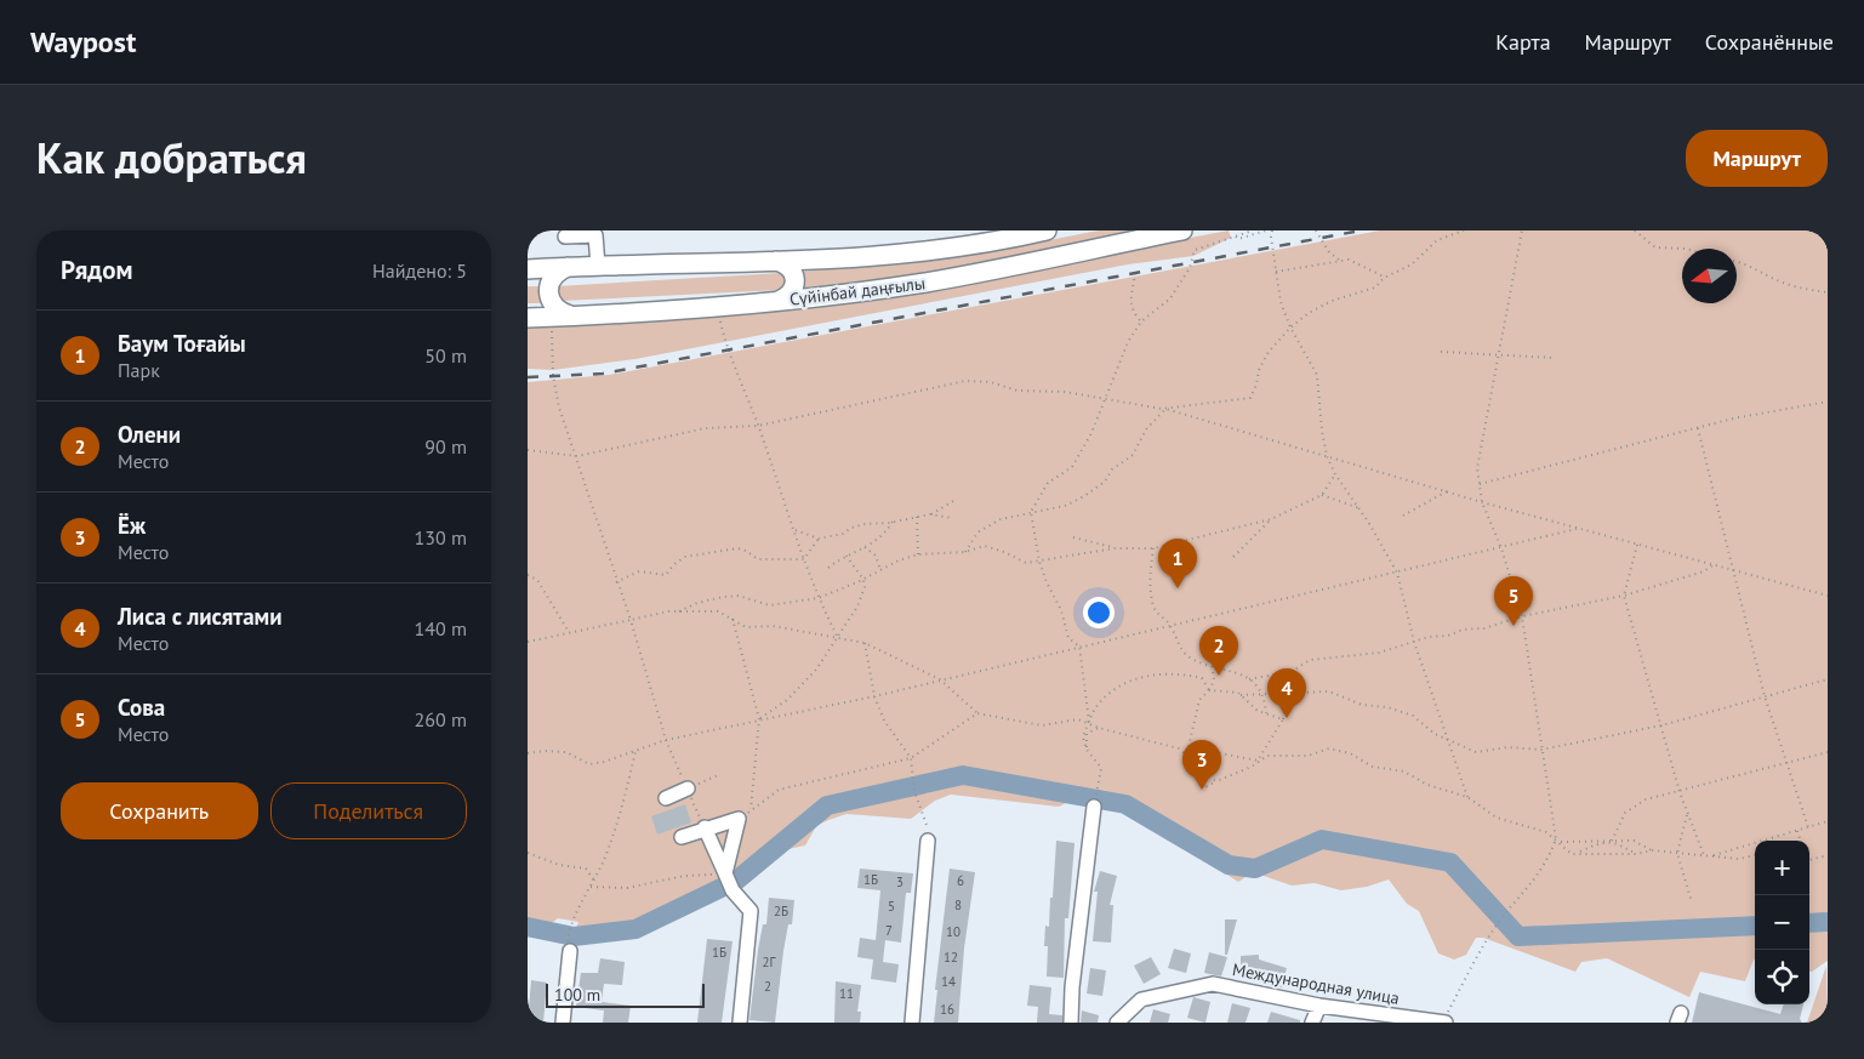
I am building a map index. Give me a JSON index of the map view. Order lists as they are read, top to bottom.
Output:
{
  "streets": {
    "main road": ["Сүйінбай даңғылы"],
    "street": ["Международная улица"]
  },
  "house_numbers": [
    "1Б",
    "6",
    "3",
    "8",
    "5",
    "2Б",
    "7",
    "10",
    "1Б",
    "12",
    "2Г",
    "14",
    "2",
    "11",
    "16"
  ],
  "scale_bar": "100 m",
  "north": "left",
  "page": {
    "header": "Waypost",
    "nav": ["Карта", "Маршрут", "Сохранённые"],
    "title": "Как добраться",
    "buttons": [
      "Маршрут",
      ["Сохранить", "Поделиться"]
    ],
    "heading": ["Рядом", "Найдено: 5"],
    "list": [
      {
        "mark": "1",
        "name": "Баум Тоғайы",
        "note": "Парк",
        "value": "50 m"
      },
      {
        "mark": "2",
        "name": "Олени",
        "note": "Место",
        "value": "90 m"
      },
      {
        "mark": "3",
        "name": "Ёж",
        "note": "Место",
        "value": "130 m"
      },
      {
        "mark": "4",
        "name": "Лиса с лисятами",
        "note": "Место",
        "value": "140 m"
      },
      {
        "mark": "5",
        "name": "Сова",
        "note": "Место",
        "value": "260 m"
      }
    ],
    "pins": [
      "1",
      "5",
      "2",
      "4",
      "3"
    ],
    "map_buttons": ["+", "−"],
    "scale": "100 m"
  }
}
